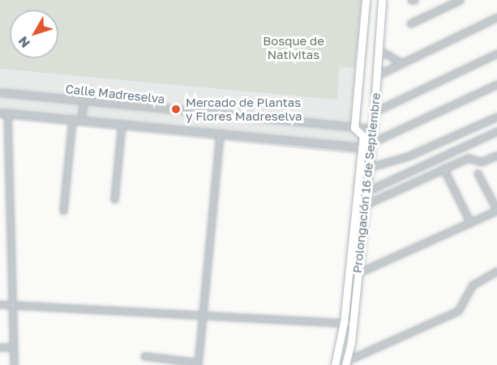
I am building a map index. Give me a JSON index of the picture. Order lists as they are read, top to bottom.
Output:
{
  "streets": {
    "main road": ["Prolongación 16 de Septiembre"],
    "street": ["Calle Madreselva"]
  },
  "crossings": [
    ["Calle Madreselva", "Prolongación 16 de Septiembre"]
  ],
  "parks": ["Bosque de Nativitas"],
  "places": ["Mercado de Plantas y Flores Madreselva"],
  "north": "bottom left"
}
